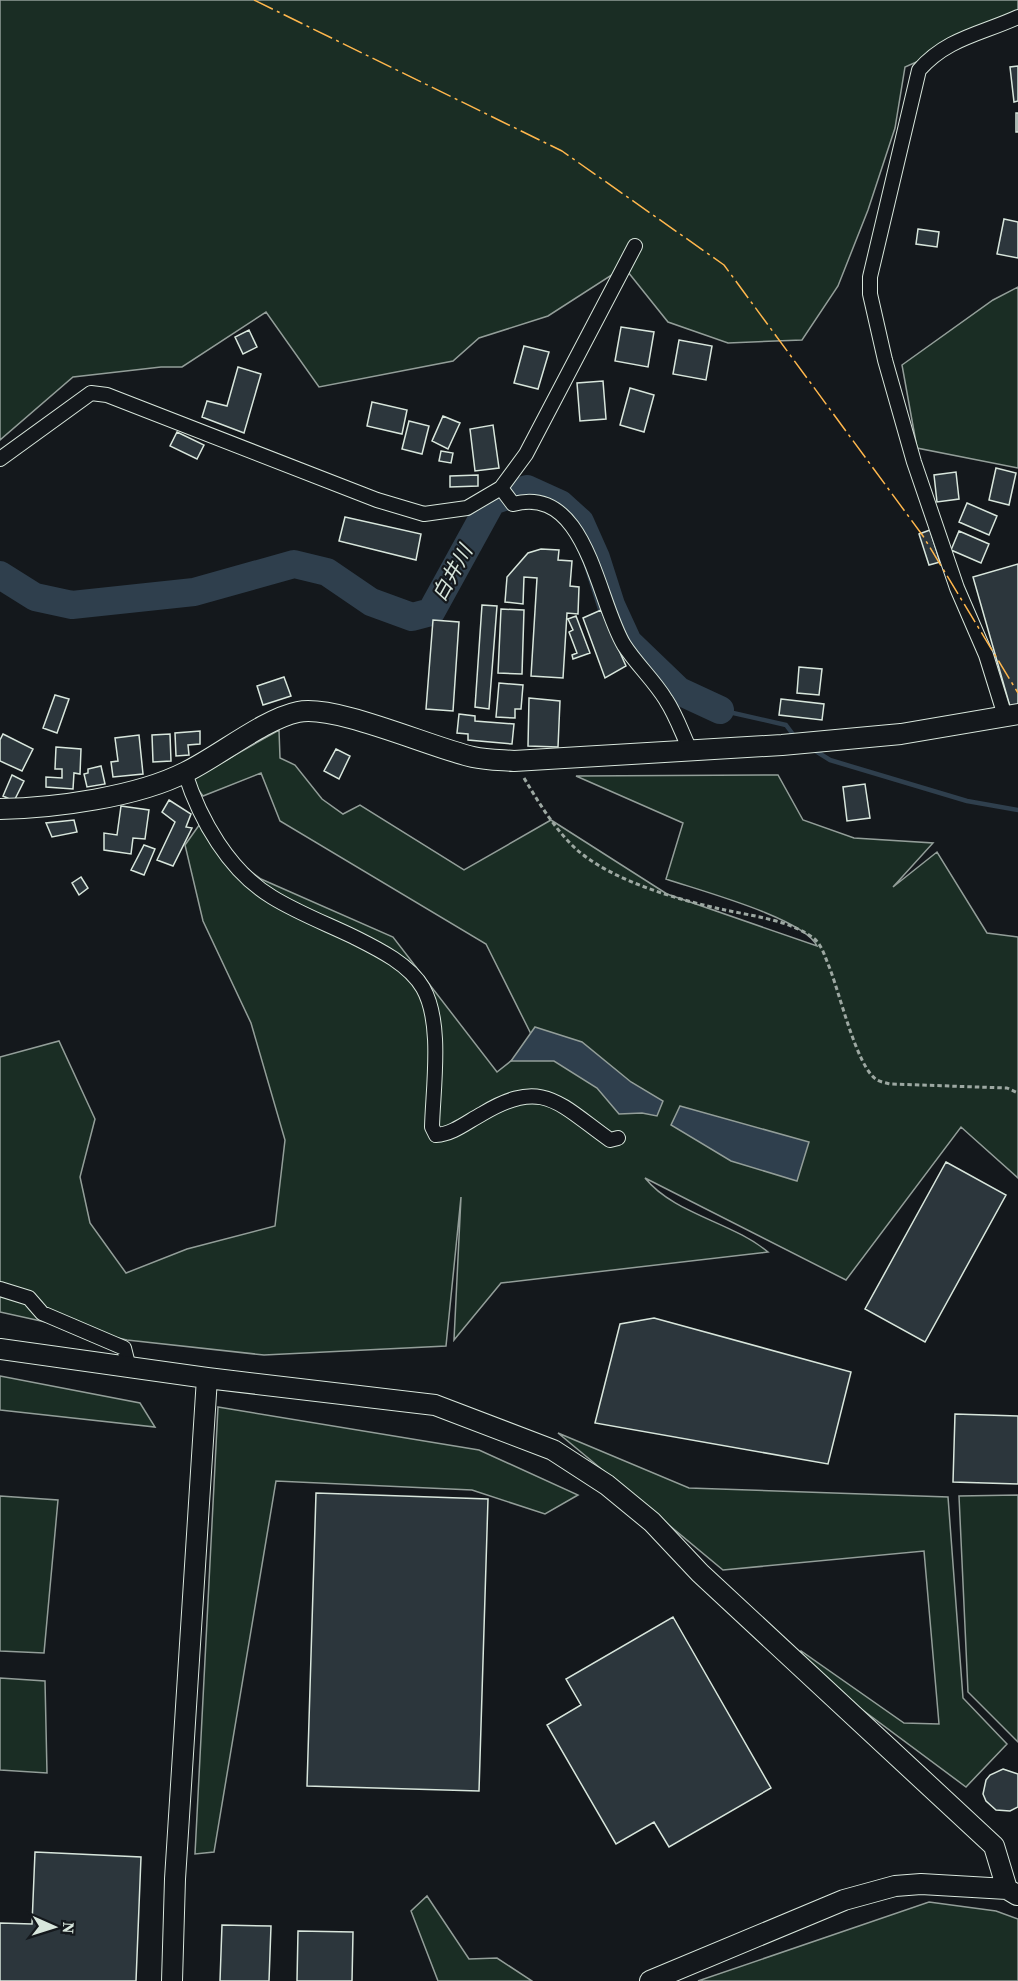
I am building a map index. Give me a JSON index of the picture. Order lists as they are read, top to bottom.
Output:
{
  "water": ["白井川"],
  "north": "right"
}
